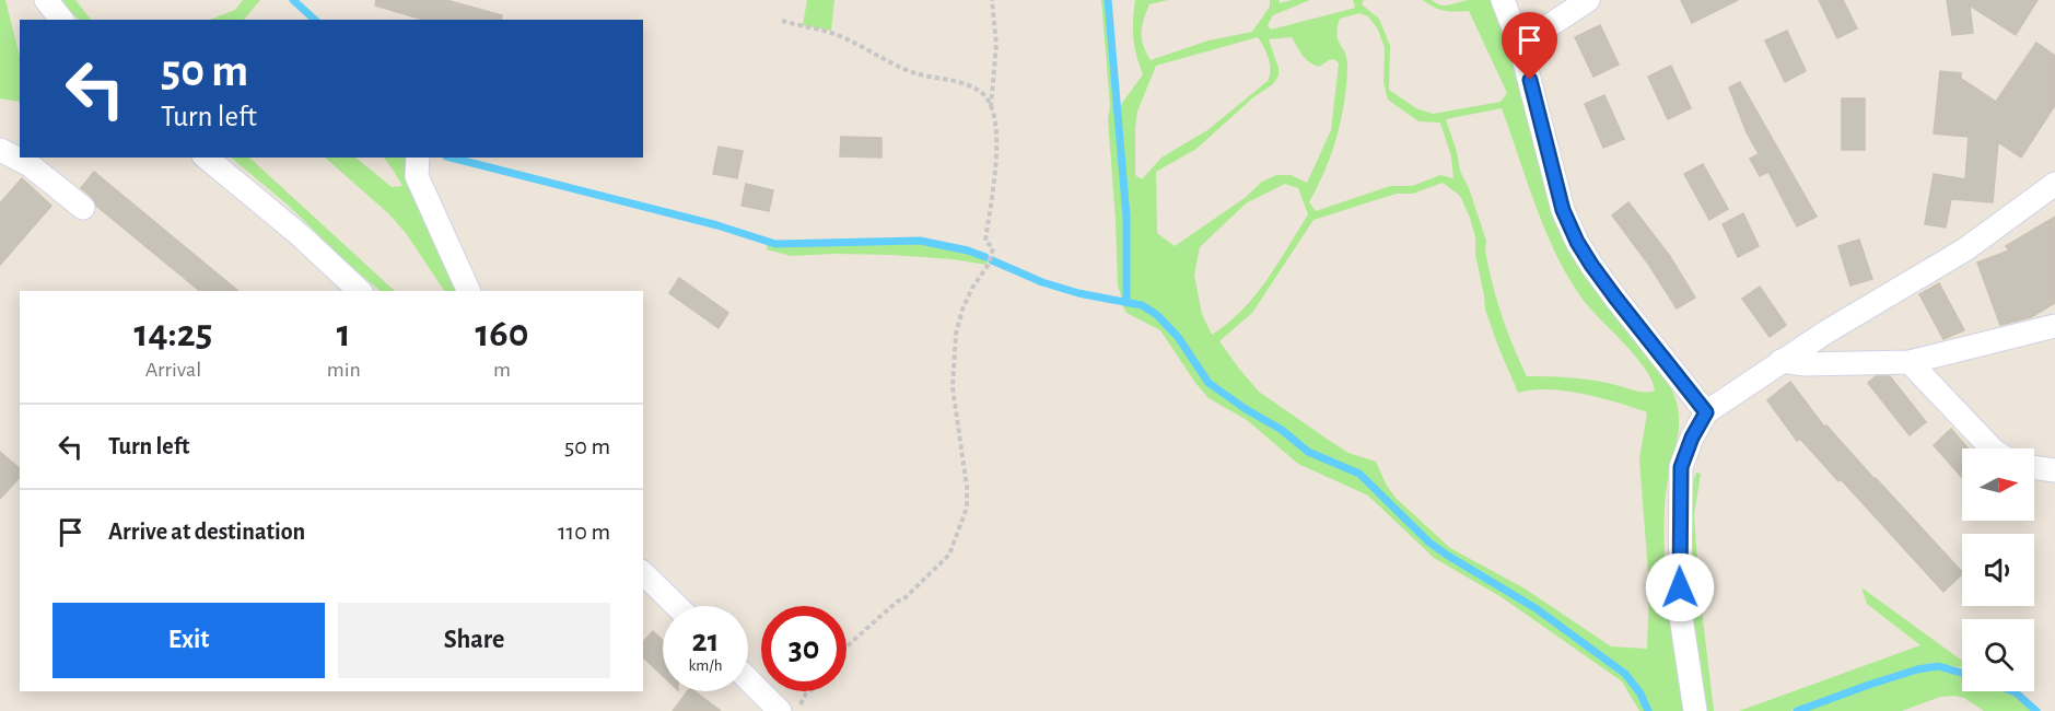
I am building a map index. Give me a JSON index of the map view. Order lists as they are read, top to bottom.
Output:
{
  "north": "right",
  "page": {
    "turn": ["50 m", "Turn left"],
    "eta": [
      "14:25",
      "Arrival",
      "1",
      "min",
      "160",
      "m"
    ],
    "list": [
      {
        "name": "Turn left",
        "value": "50 m"
      },
      {
        "name": "Arrive at destination",
        "value": "110 m"
      }
    ],
    "buttons": ["Exit", "Share"],
    "speed": "21 km/h",
    "limit": "30"
  }
}
